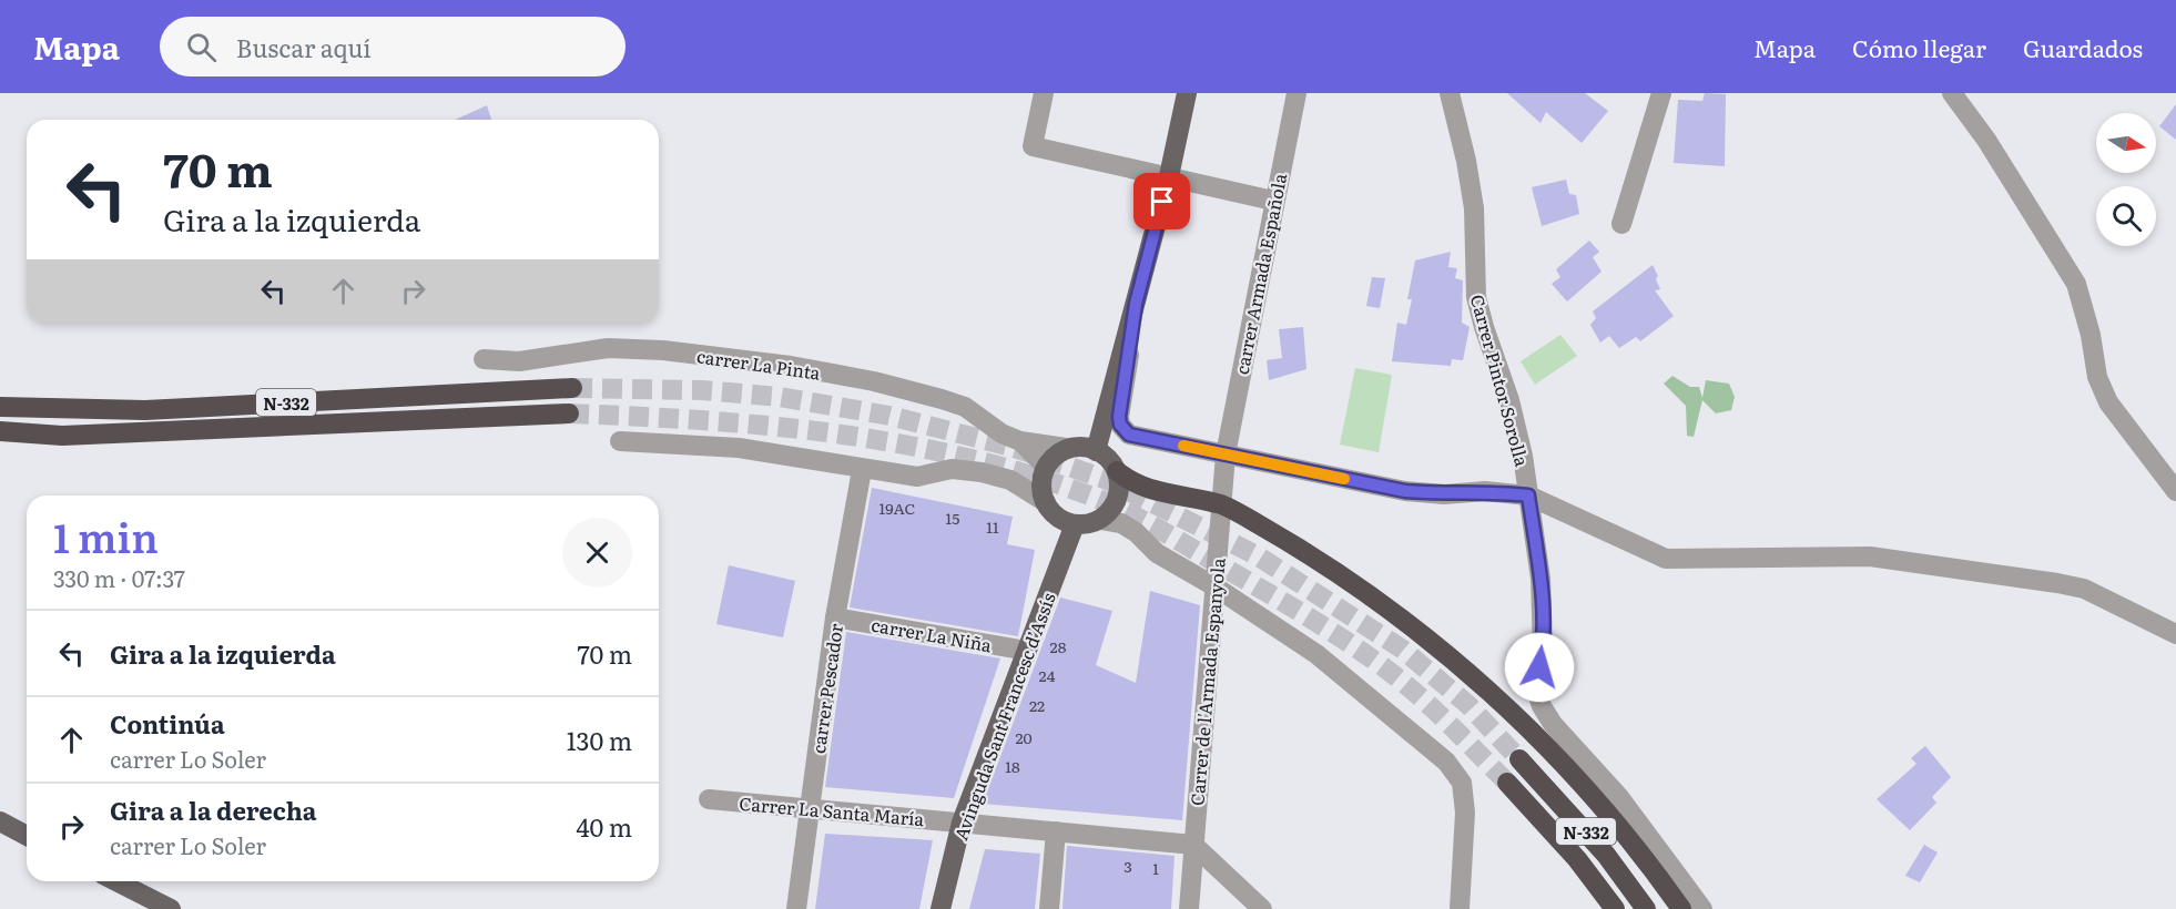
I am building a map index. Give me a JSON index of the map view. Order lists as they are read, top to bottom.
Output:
{
  "streets": {
    "highway": ["N-332"],
    "main road": ["Avinguda Sant Francesc d’Assís"],
    "street": [
      "carrer Armada Española",
      "carrer La Pinta",
      "Carrer Pintor Sorolla",
      "carrer La Niña",
      "Carrer de l'Armada Espanyola",
      "carrer Pescador",
      "Carrer La Santa María"
    ]
  },
  "crossings": [
    ["carrer Armada Española", "Carrer de l'Armada Espanyola"],
    ["carrer La Pinta", "Avinguda Sant Francesc d’Assís"],
    ["carrer La Niña", "carrer Pescador"],
    ["carrer La Niña", "Avinguda Sant Francesc d’Assís"],
    ["Carrer de l'Armada Espanyola", "Carrer La Santa María"],
    ["carrer Pescador", "Carrer La Santa María"],
    ["Avinguda Sant Francesc d’Assís", "Carrer La Santa María"]
  ],
  "house_numbers": [
    "19AC",
    "15",
    "11",
    "28",
    "24",
    "22",
    "20",
    "18",
    "3",
    "1"
  ],
  "north": "right",
  "page": {
    "header": "Mapa",
    "search": "Buscar aquí",
    "nav": ["Mapa", "Cómo llegar", "Guardados"],
    "turn": ["70 m", "Gira a la izquierda"],
    "heading": ["1 min", "330 m · 07:37"],
    "list": [
      {
        "name": "Gira a la izquierda",
        "value": "70 m"
      },
      {
        "name": "Continúa",
        "note": "carrer Lo Soler",
        "value": "130 m"
      },
      {
        "name": "Gira a la derecha",
        "note": "carrer Lo Soler",
        "value": "40 m"
      }
    ]
  }
}
